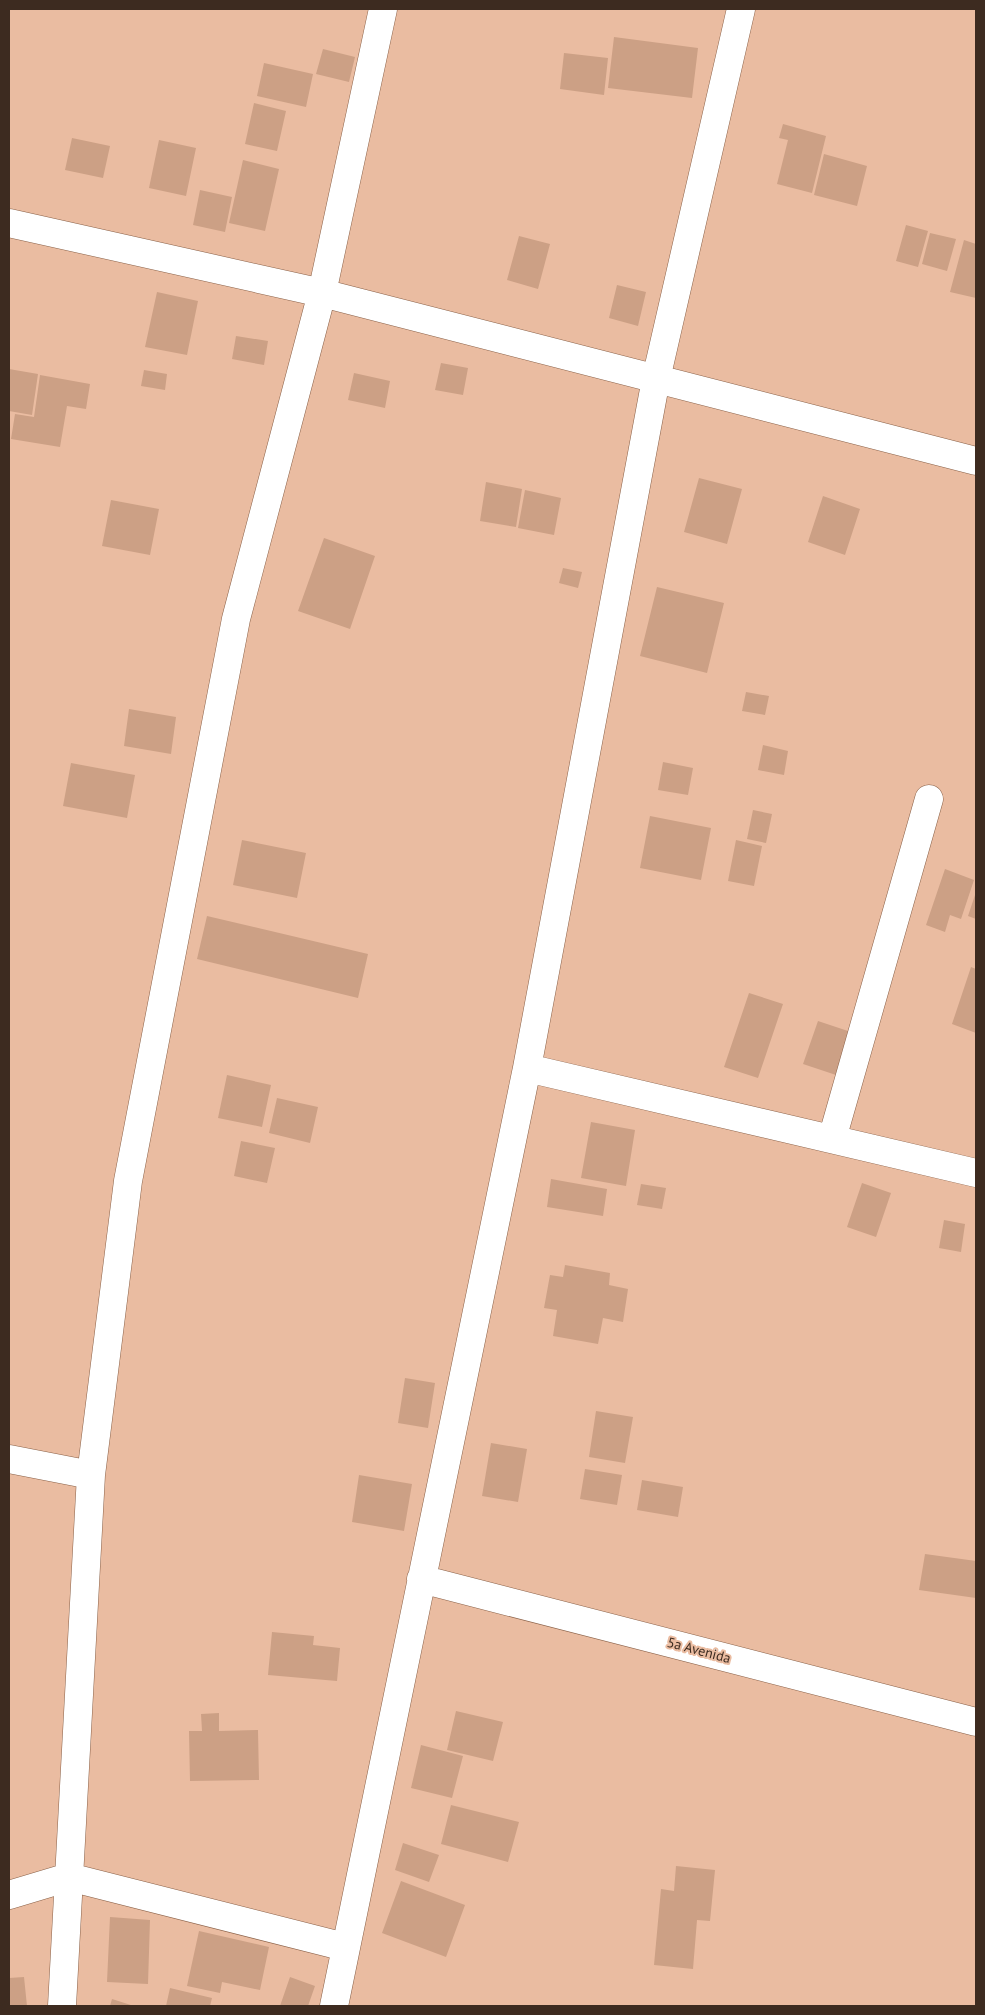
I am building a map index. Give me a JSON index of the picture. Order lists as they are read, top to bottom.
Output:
{
  "streets": {
    "street": ["5a Avenida"]
  }
}
